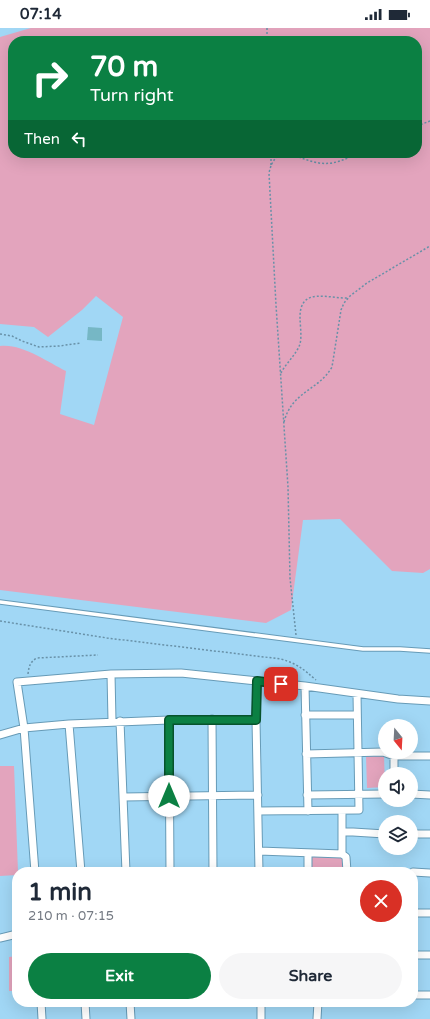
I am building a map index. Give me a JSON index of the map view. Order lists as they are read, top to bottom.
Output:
{
  "north": "bottom",
  "page": {
    "status": "07:14",
    "turn": ["70 m", "Turn right"],
    "then": "Then",
    "heading": ["1 min", "210 m · 07:15"],
    "buttons": ["Exit", "Share"]
  }
}
